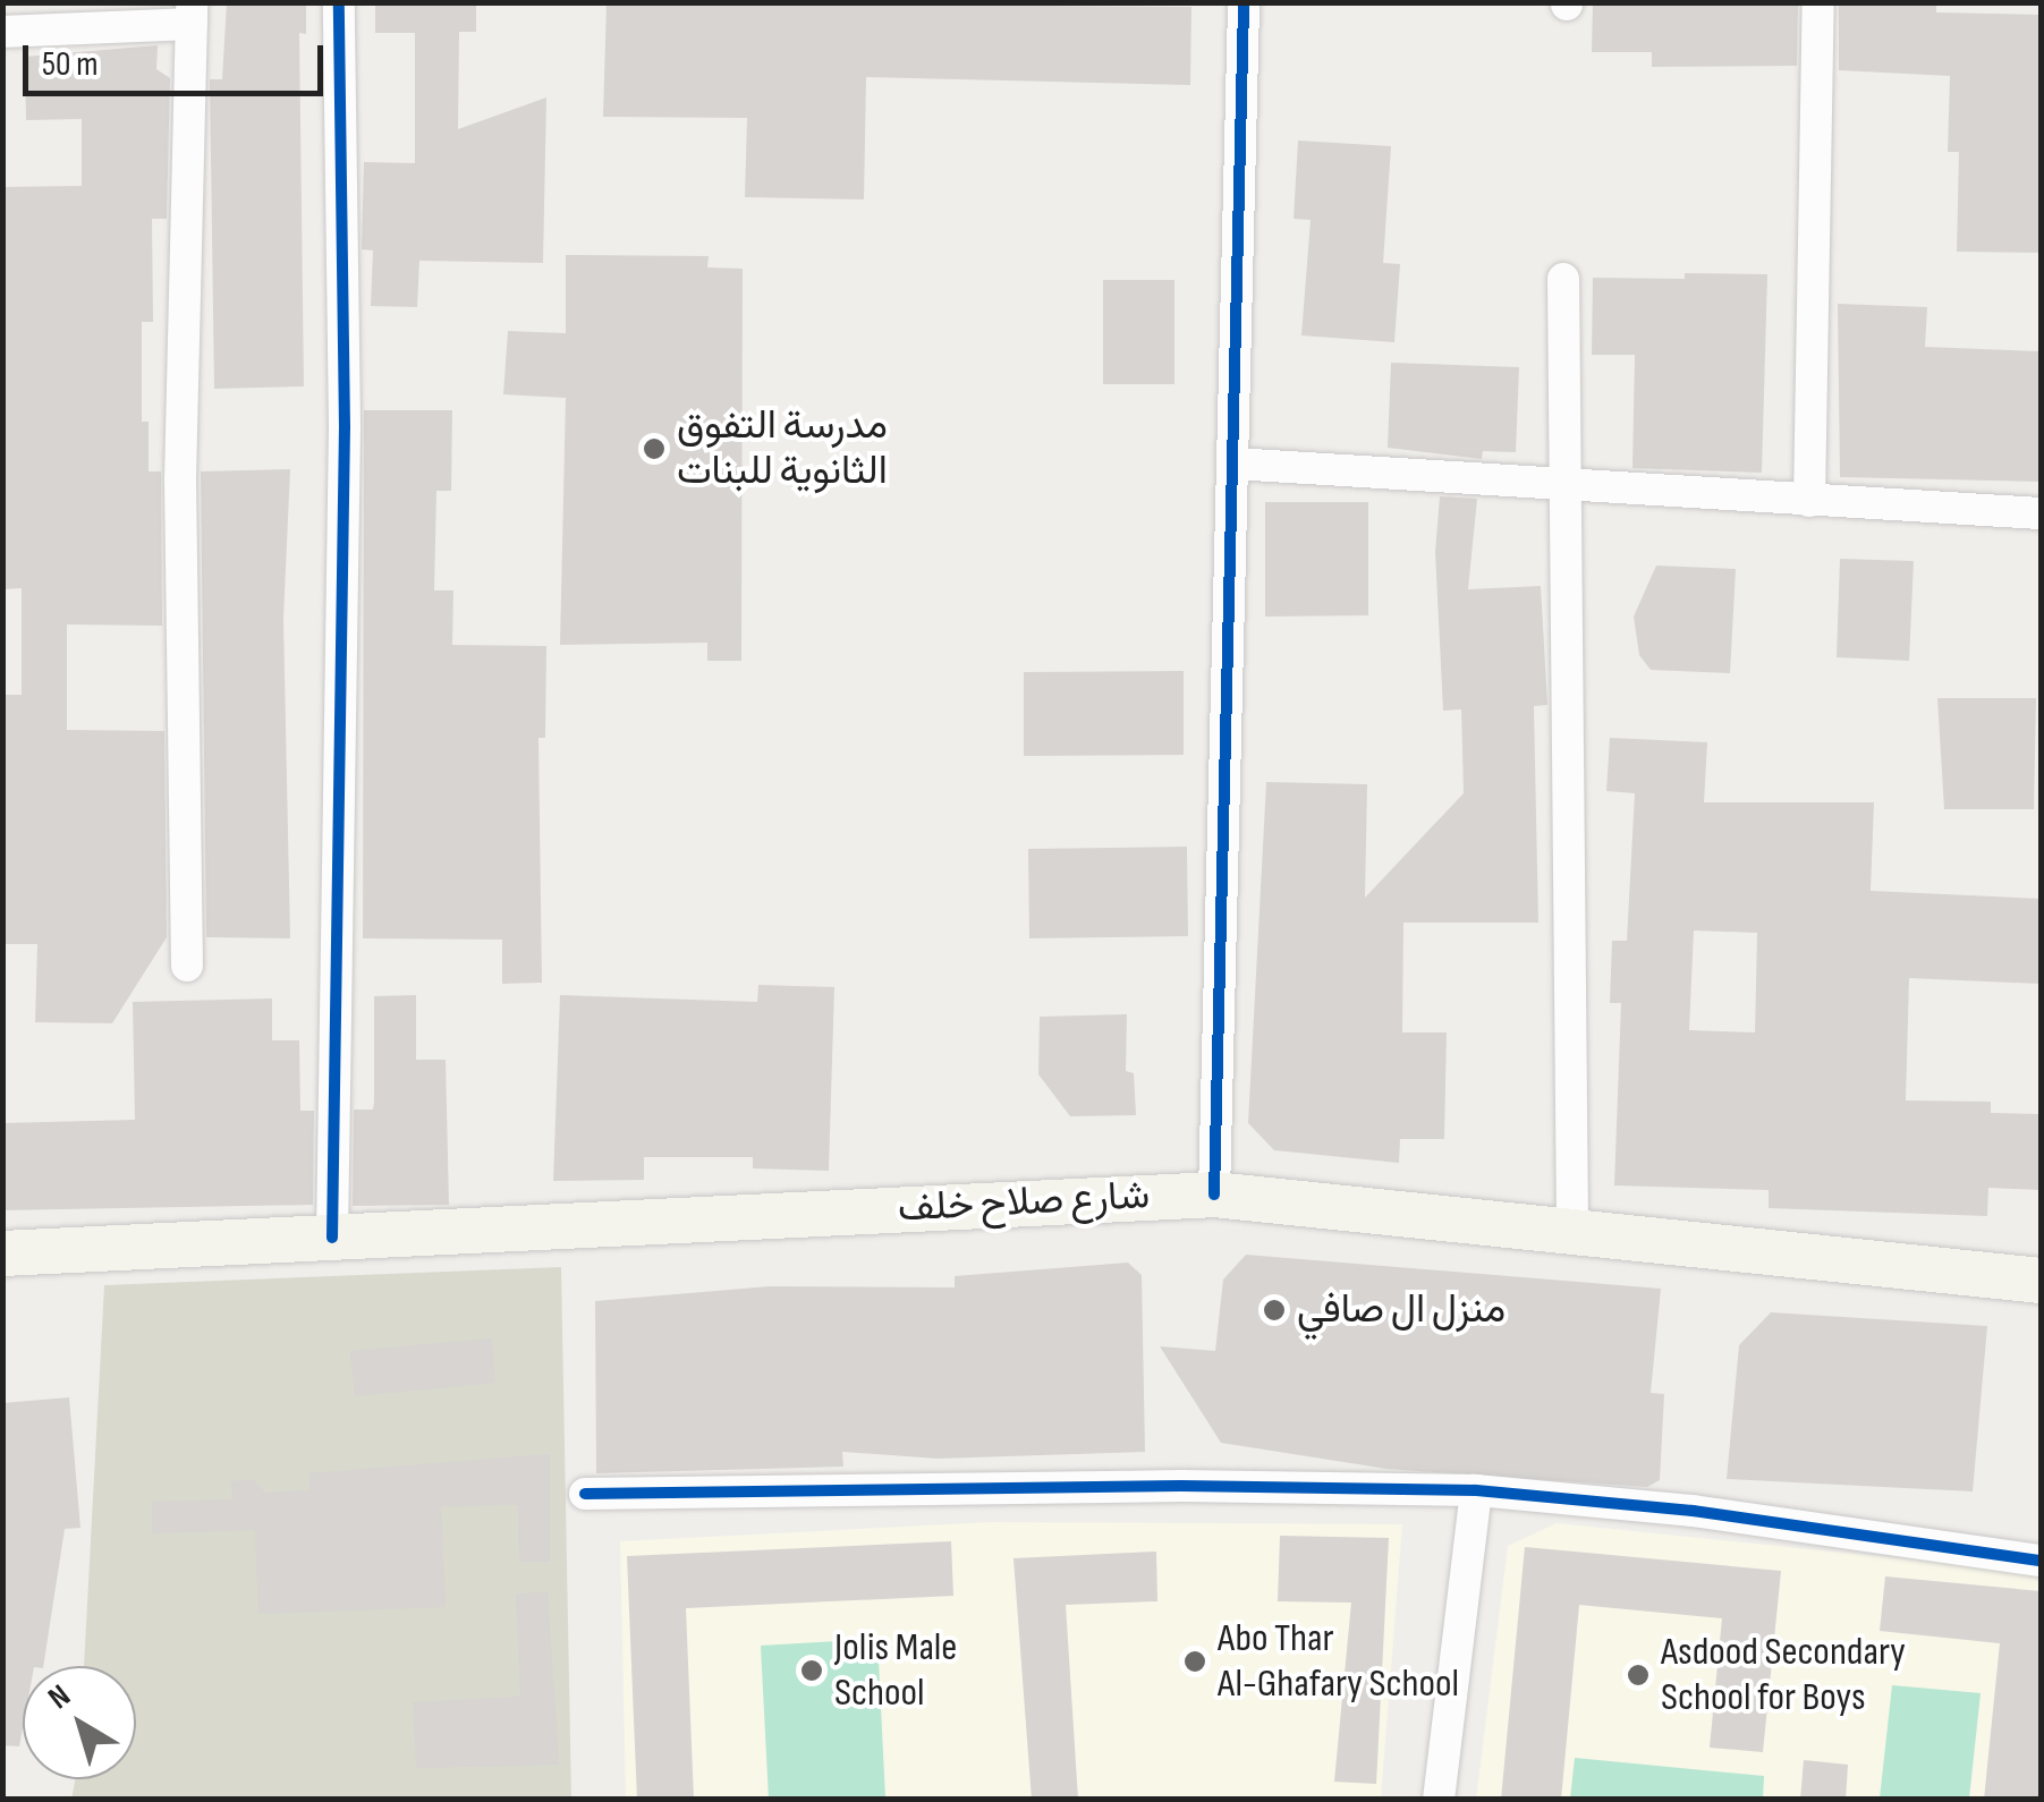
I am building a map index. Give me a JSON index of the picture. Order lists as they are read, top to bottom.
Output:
{
  "streets": {
    "main road": ["شارع صلاح خلف"]
  },
  "places": [
    "مدرسة التفوق الثانوية للبنات",
    "منزل ال صافي",
    "Abo Thar Al-Ghafary School",
    "Jolis Male School",
    "Asdood Secondary School for Boys"
  ],
  "scale_bar": "50 m",
  "north": "top left"
}
